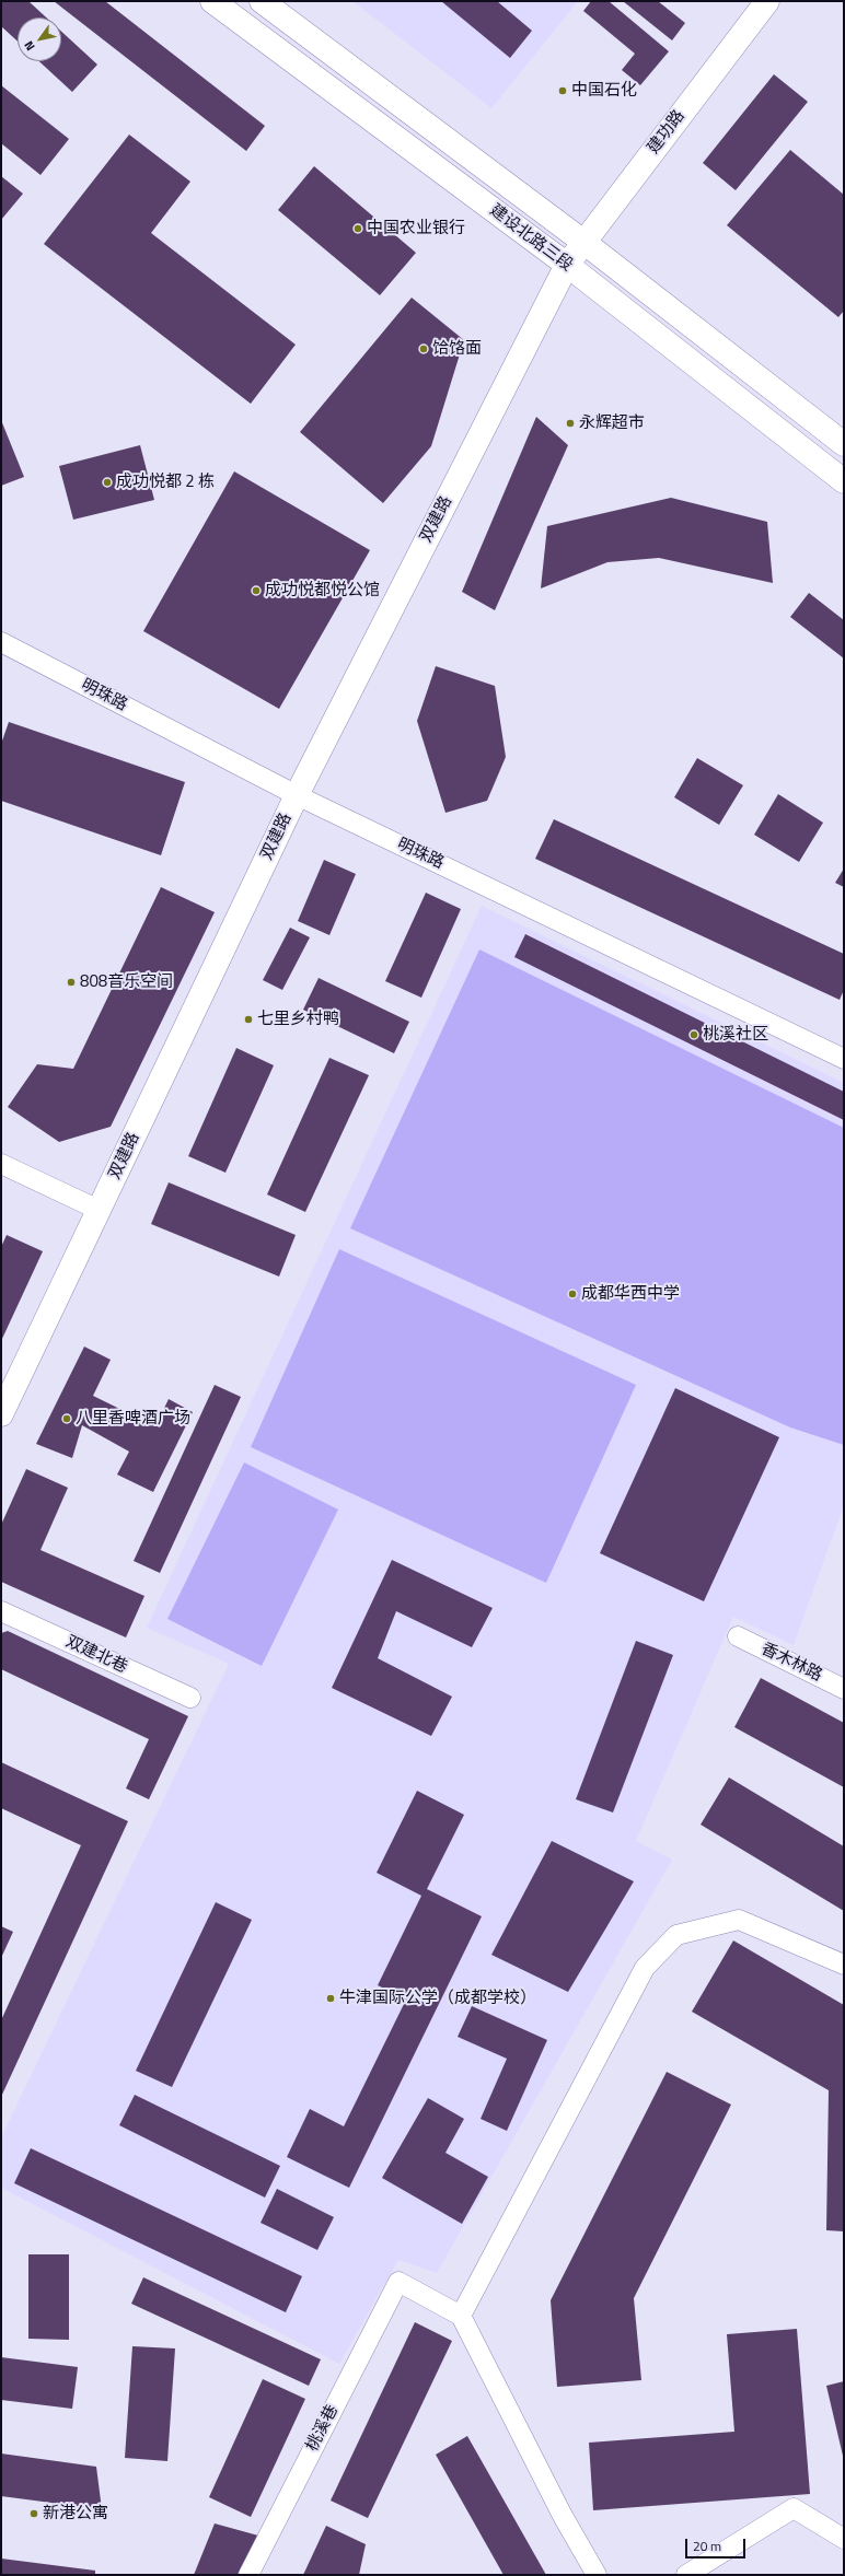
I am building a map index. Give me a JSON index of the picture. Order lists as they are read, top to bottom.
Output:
{
  "streets": {
    "street": [
      "建功路",
      "建设北路三段",
      "双建路",
      "明珠路",
      "双建北巷",
      "香木林路",
      "桃溪巷"
    ]
  },
  "crossings": [
    ["建功路", "建设北路三段"],
    ["建功路", "双建路"],
    ["建设北路三段", "双建路"],
    ["双建路", "明珠路"]
  ],
  "places": [
    "中国石化",
    "中国农业银行",
    "饸饹面",
    "永辉超市",
    "成功悦都 2 栋",
    "成功悦都悦公馆",
    "808音乐空间",
    "七里乡村鸭",
    "桃溪社区",
    "成都华西中学",
    "八里香啤酒广场",
    "牛津国际公学（成都学校）",
    "新港公寓"
  ],
  "scale_bar": "20 m",
  "north": "bottom left"
}
